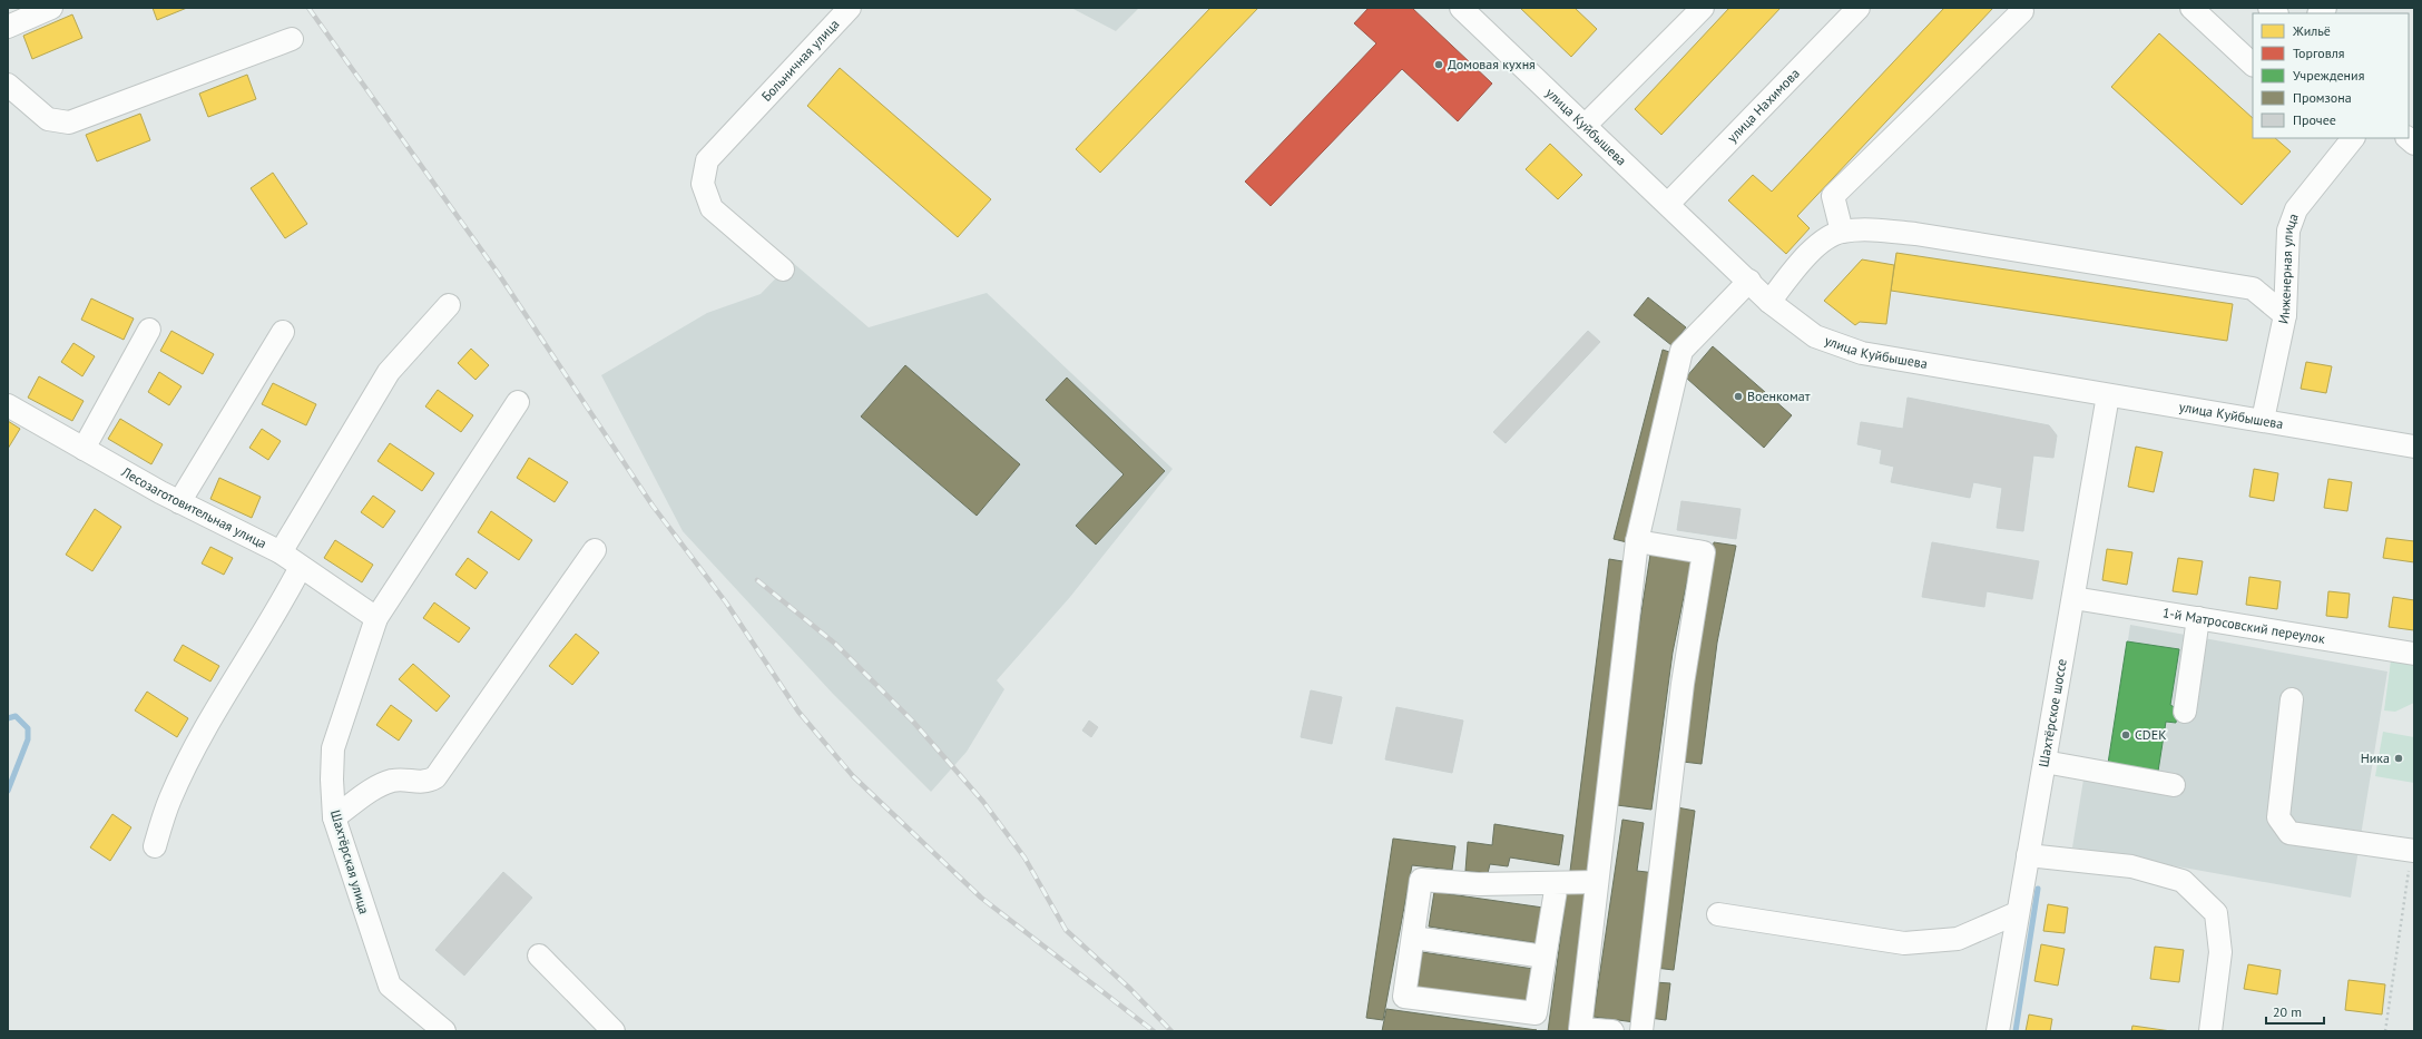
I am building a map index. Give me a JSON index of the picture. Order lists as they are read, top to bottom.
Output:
{
  "streets": {
    "street": [
      "Больничная улица",
      "улица Нахимова",
      "улица Куйбышева",
      "Инженерная улица",
      "Лесозаготовительная улица",
      "1-й Матросовский переулок",
      "Шахтёрское шоссе",
      "Шахтёрская улица"
    ]
  },
  "crossings": [
    ["улица Нахимова", "улица Куйбышева"],
    ["улица Куйбышева", "Инженерная улица"],
    ["улица Куйбышева", "Шахтёрское шоссе"],
    ["Лесозаготовительная улица", "Шахтёрская улица"],
    ["1-й Матросовский переулок", "Шахтёрское шоссе"]
  ],
  "places": [
    "Домовая кухня",
    "Военкомат",
    "CDEK",
    "Ника"
  ],
  "legend": [
    "Жильё",
    "Торговля",
    "Учреждения",
    "Промзона",
    "Прочее"
  ],
  "scale_bar": "20 m"
}
